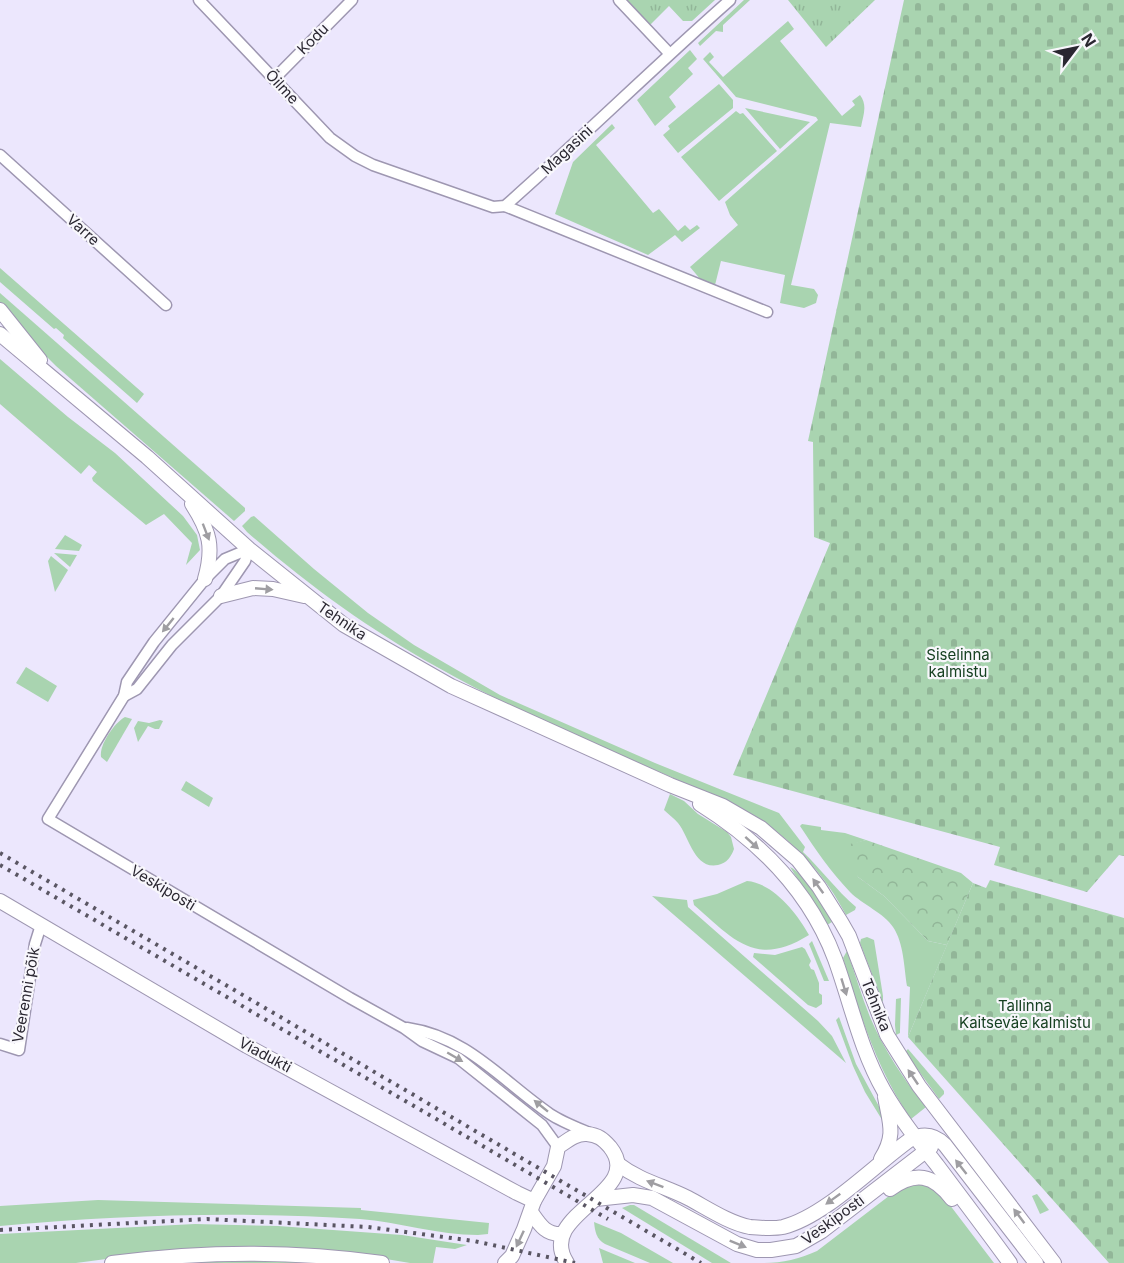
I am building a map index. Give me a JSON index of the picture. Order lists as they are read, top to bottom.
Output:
{
  "streets": {
    "main road": ["Tehnika", "Veskiposti", "Viadukti"],
    "street": [
      "Kodu",
      "Õilme",
      "Magasini",
      "Varre",
      "Veerenni põik"
    ]
  },
  "crossings": [
    ["Kodu", "Õilme"],
    ["Õilme", "Magasini"],
    ["Tehnika", "Veskiposti"],
    ["Veerenni põik", "Viadukti"]
  ],
  "parks": ["Siselinna kalmistu", "Tallinna Kaitseväe kalmistu"],
  "north": "top right"
}
